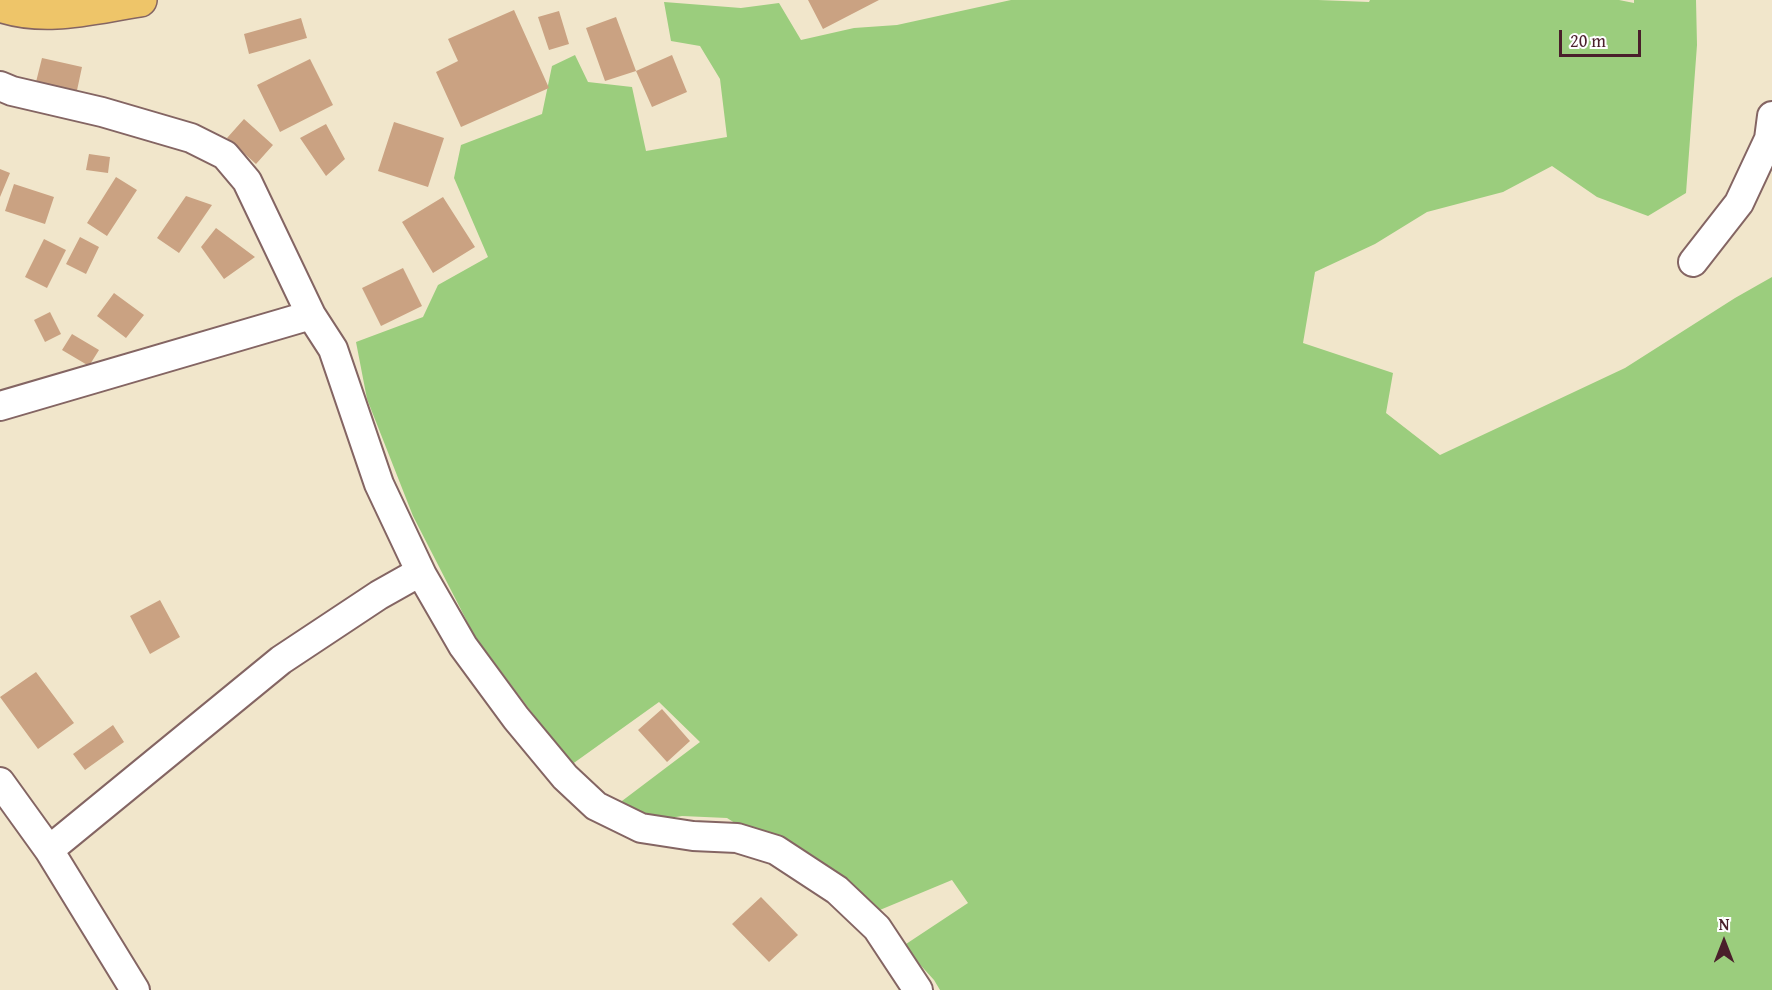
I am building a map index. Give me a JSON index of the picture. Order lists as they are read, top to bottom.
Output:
{
  "scale_bar": "20 m",
  "north": "top"
}
